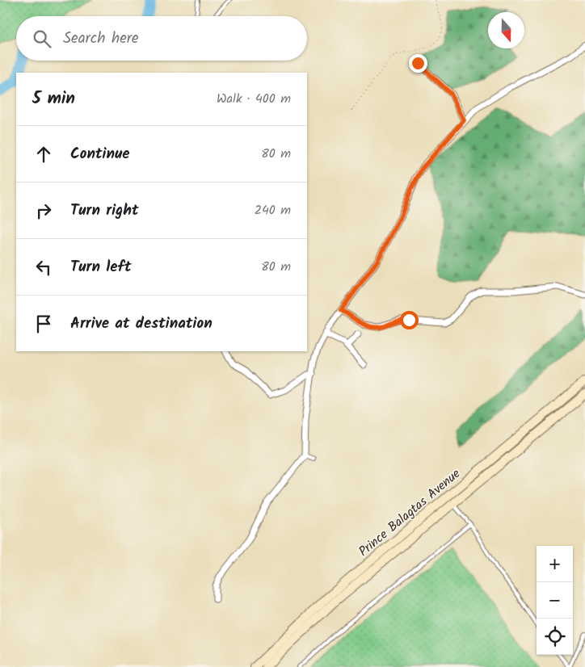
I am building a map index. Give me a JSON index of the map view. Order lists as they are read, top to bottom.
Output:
{
  "streets": {
    "main road": ["Prince Balagtas Avenue"]
  },
  "north": "bottom",
  "page": {
    "search": "Search here",
    "heading": ["5 min", "Walk · 400 m"],
    "list": [
      ["Continue", "80 m"],
      ["Turn right", "240 m"],
      ["Turn left", "80 m"],
      "Arrive at destination"
    ],
    "map_buttons": ["+", "−"]
  }
}
